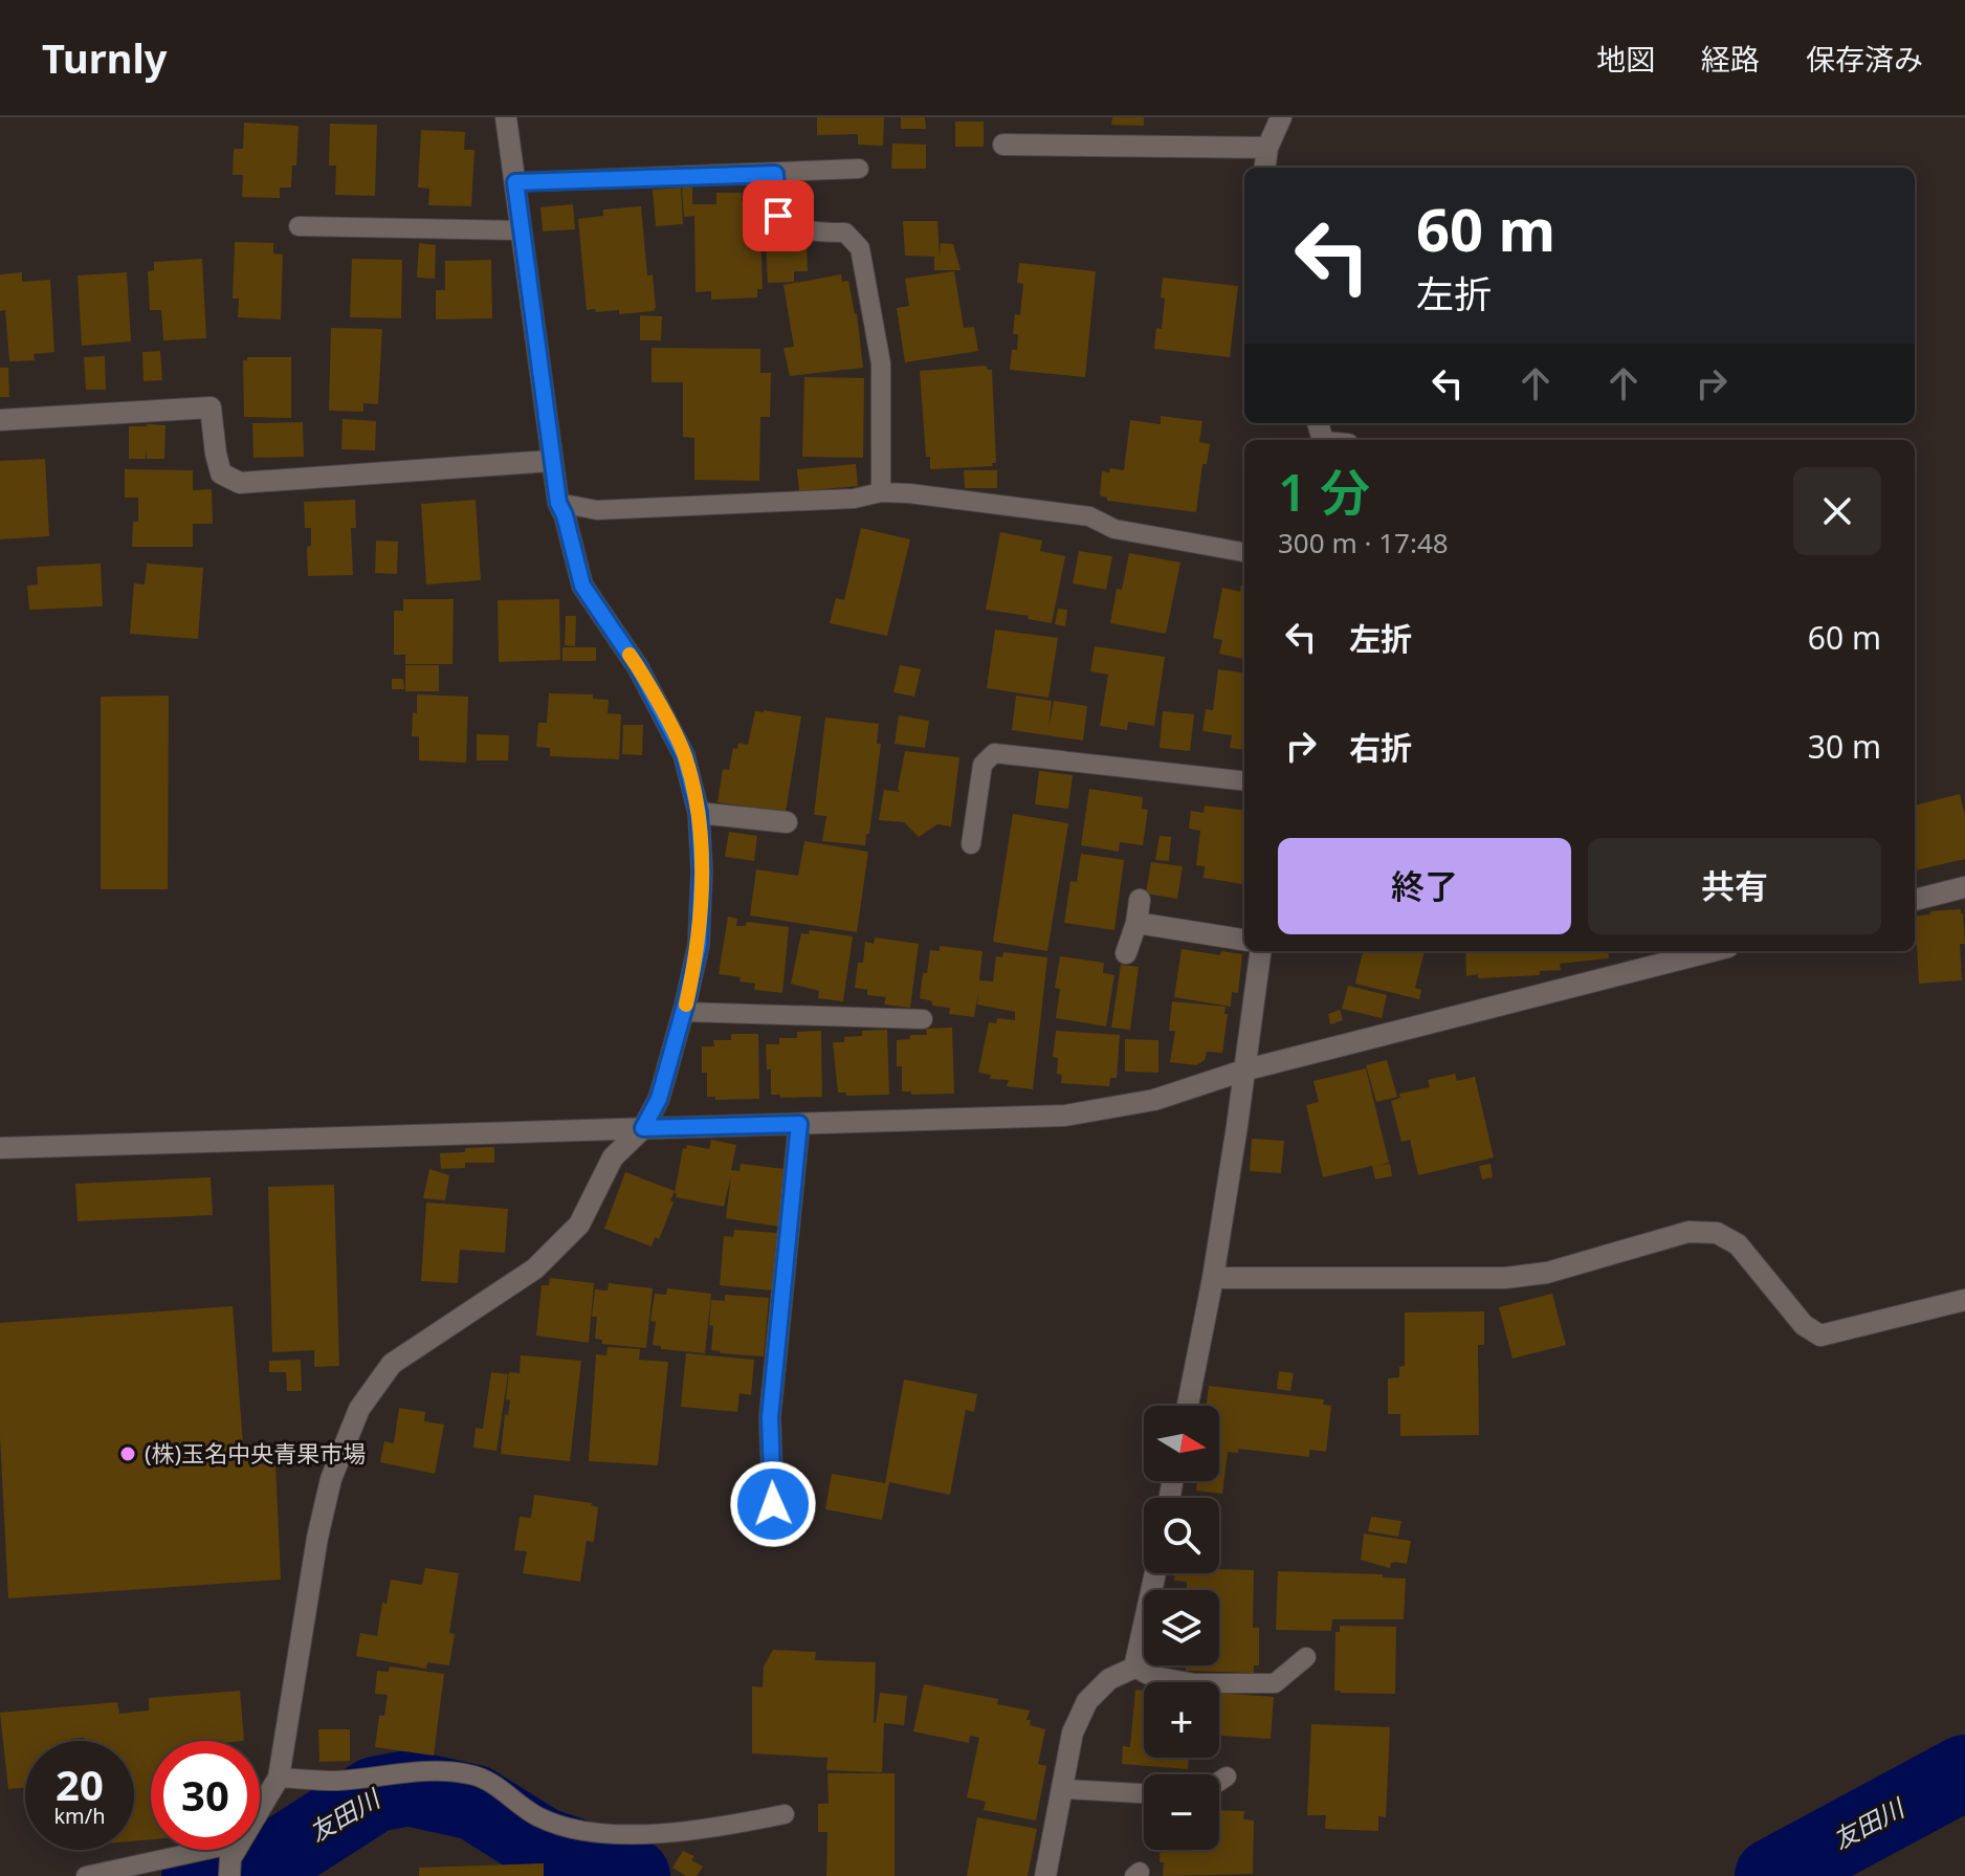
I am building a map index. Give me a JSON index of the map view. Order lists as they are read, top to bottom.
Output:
{
  "water": ["友田川"],
  "places": ["(株)玉名中央青果市場"],
  "north": "right",
  "page": {
    "header": "Turnly",
    "nav": ["地図", "経路", "保存済み"],
    "turn": ["60 m", "左折"],
    "heading": ["1 分", "300 m · 17:48"],
    "list": [
      {
        "name": "左折",
        "value": "60 m"
      },
      {
        "name": "右折",
        "value": "30 m"
      }
    ],
    "buttons": ["終了", "共有"],
    "map_buttons": ["+", "−"],
    "speed": "20 km/h",
    "limit": "30"
  }
}
